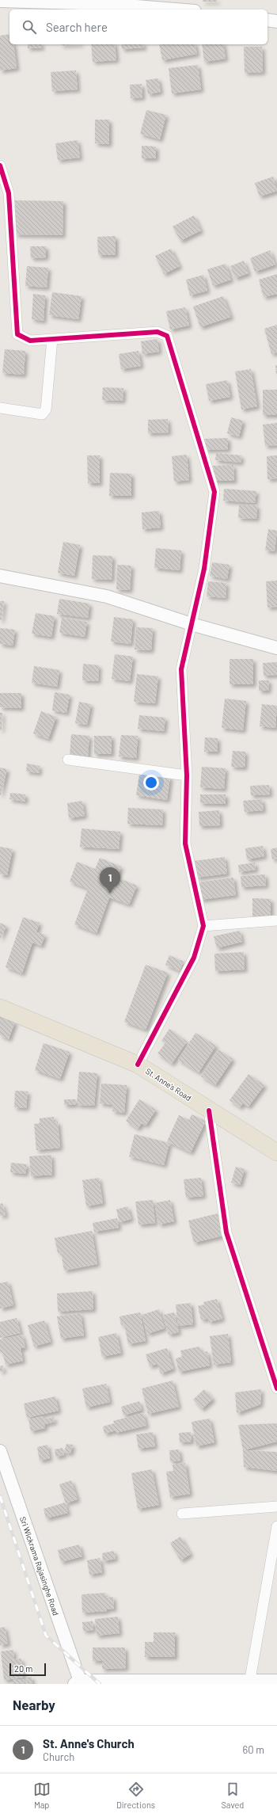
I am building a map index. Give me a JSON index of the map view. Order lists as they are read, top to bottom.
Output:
{
  "streets": {
    "main road": ["St. Anne's Road"],
    "street": ["Sri Wickrama Rajasinghe Road"]
  },
  "scale_bar": "20 m",
  "page": {
    "search": "Search here",
    "pins": "1",
    "scale": "20 m",
    "heading": "Nearby",
    "list": [
      {
        "mark": "1",
        "name": "St. Anne's Church",
        "note": "Church",
        "value": "60 m"
      }
    ],
    "nav": ["Map", "Directions", "Saved"]
  }
}
